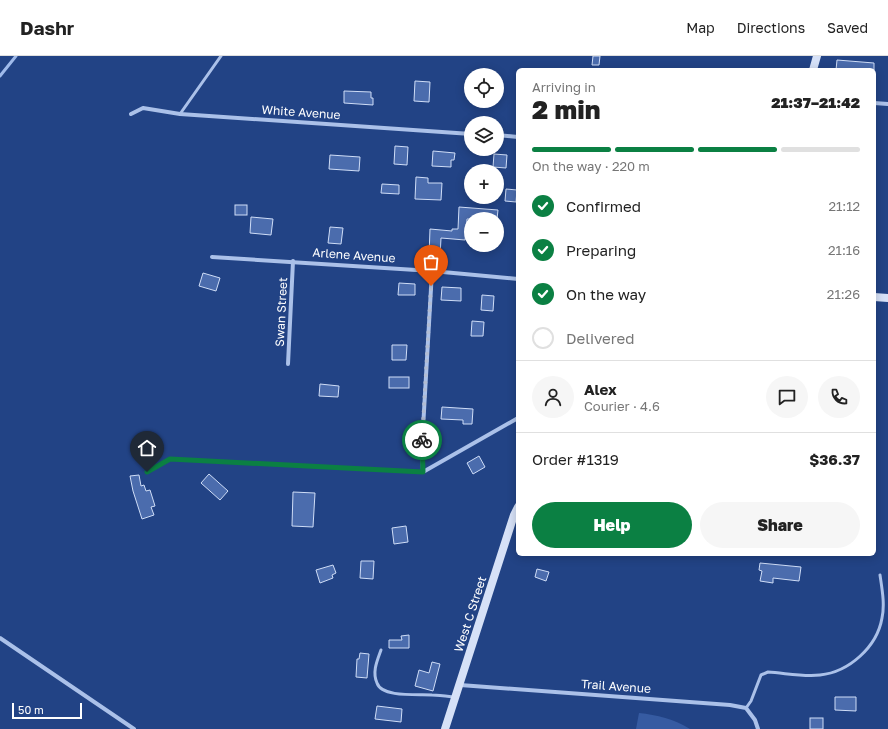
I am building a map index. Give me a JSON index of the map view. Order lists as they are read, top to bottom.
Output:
{
  "streets": {
    "main road": ["West C Street"],
    "street": [
      "White Avenue",
      "Arlene Avenue",
      "Swan Street",
      "Trail Avenue"
    ]
  },
  "crossings": [
    ["Arlene Avenue", "Swan Street"],
    ["West C Street", "Trail Avenue"]
  ],
  "scale_bar": "50 m",
  "page": {
    "header": "Dashr",
    "nav": ["Map", "Directions", "Saved"],
    "map_buttons": ["+", "−"],
    "heading": ["2 min", "Arriving in", "21:37–21:42"],
    "panel": [
      "Alex",
      "Courier · 4.6",
      "Order #1319",
      "$36.37"
    ],
    "bar": "On the way · 220 m",
    "list": [
      ["Confirmed", "21:12"],
      ["Preparing", "21:16"],
      ["On the way", "21:26"],
      "Delivered"
    ],
    "buttons": ["Help", "Share"],
    "scale": "50 m"
  }
}
